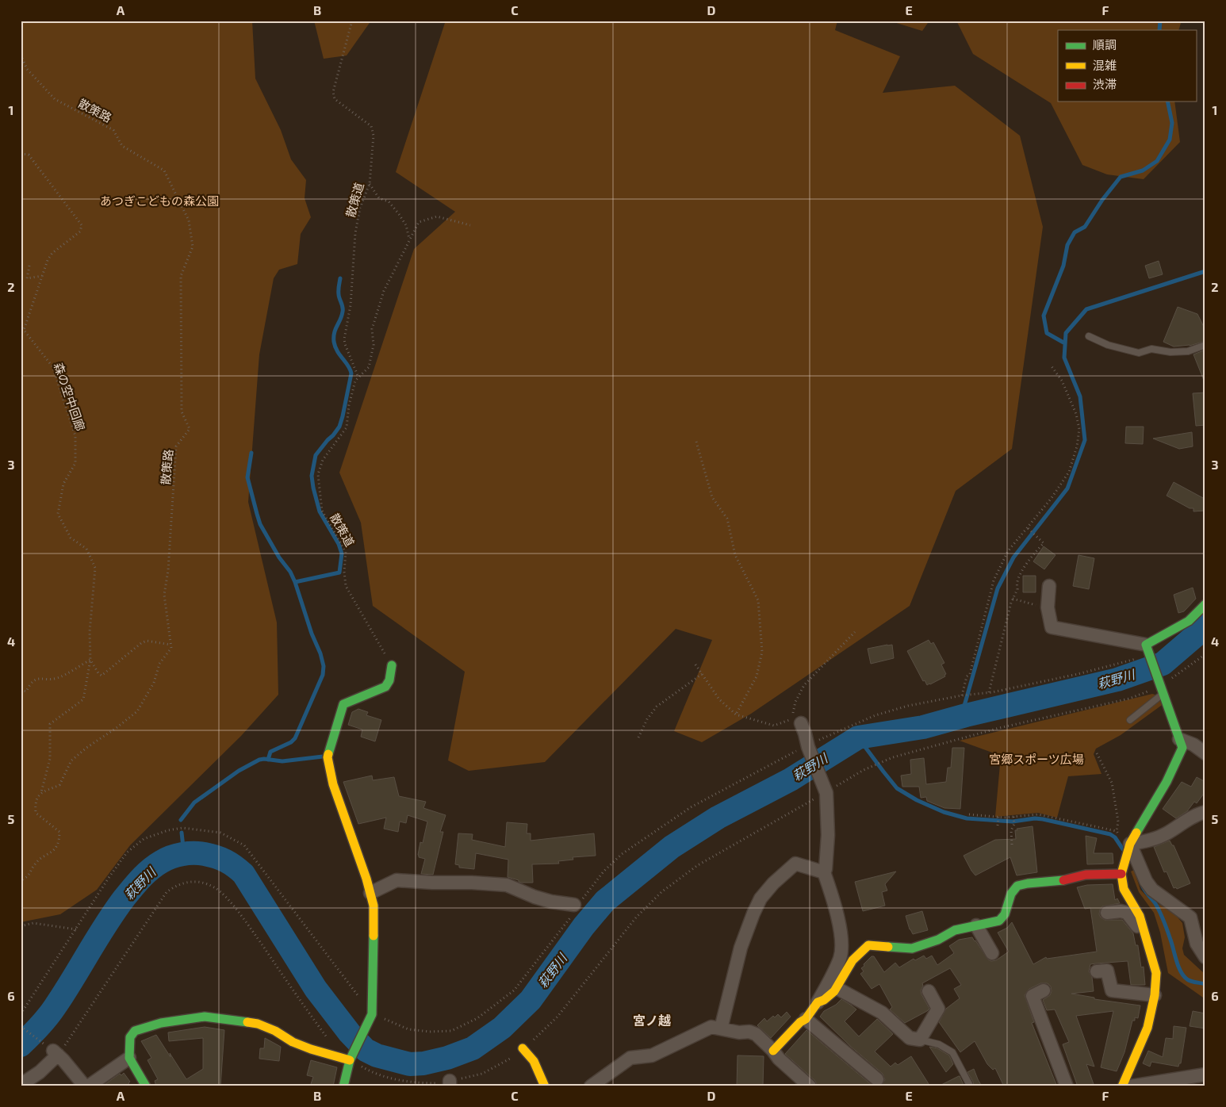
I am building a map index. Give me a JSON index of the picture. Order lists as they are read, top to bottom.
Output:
{
  "streets": {
    "path": ["散策路", "散策道", "森の空中回廊"]
  },
  "districts": ["宮ノ越"],
  "water": ["萩野川"],
  "parks": ["あつぎこどもの森公園", "宮郷スポーツ広場"],
  "legend": ["順調", "混雑", "渋滞"],
  "grid": {
    "columns": [
      "A",
      "B",
      "C",
      "D",
      "E",
      "F"
    ],
    "rows": [
      "1",
      "2",
      "3",
      "4",
      "5",
      "6"
    ]
  }
}
